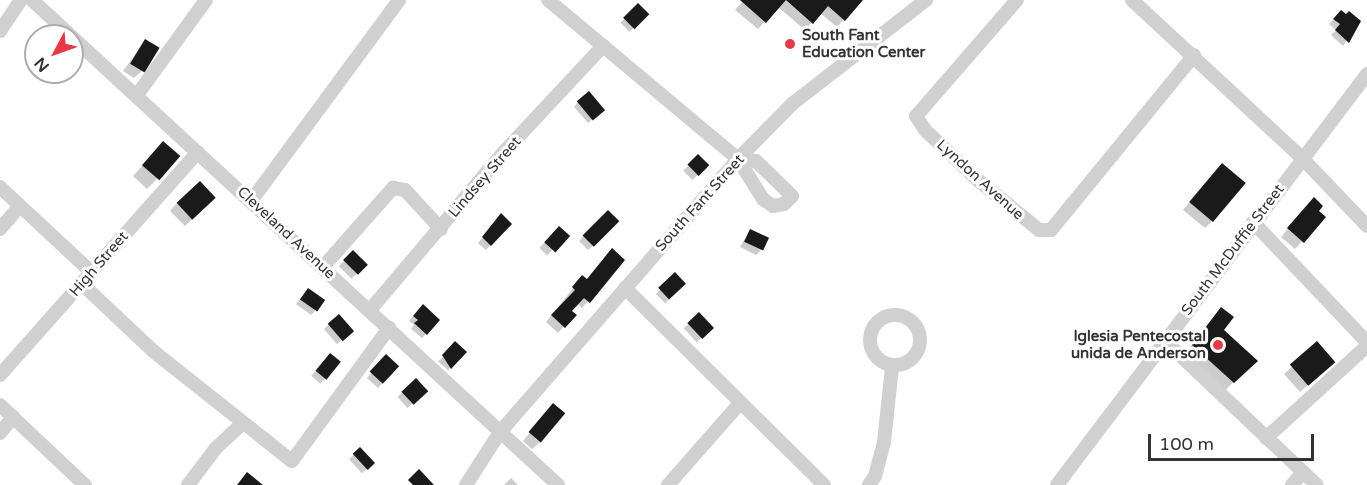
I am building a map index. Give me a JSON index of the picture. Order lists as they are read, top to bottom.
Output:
{
  "streets": {
    "street": [
      "Lindsey Street",
      "Lyndon Avenue",
      "South Fant Street",
      "Cleveland Avenue",
      "South McDuffie Street",
      "High Street"
    ]
  },
  "crossings": [
    ["Lindsey Street", "Cleveland Avenue"],
    ["South Fant Street", "Cleveland Avenue"],
    ["Cleveland Avenue", "High Street"]
  ],
  "places": ["South Fant Education Center", "Iglesia Pentecostal unida de Anderson"],
  "scale_bar": "100 m",
  "north": "bottom left"
}
